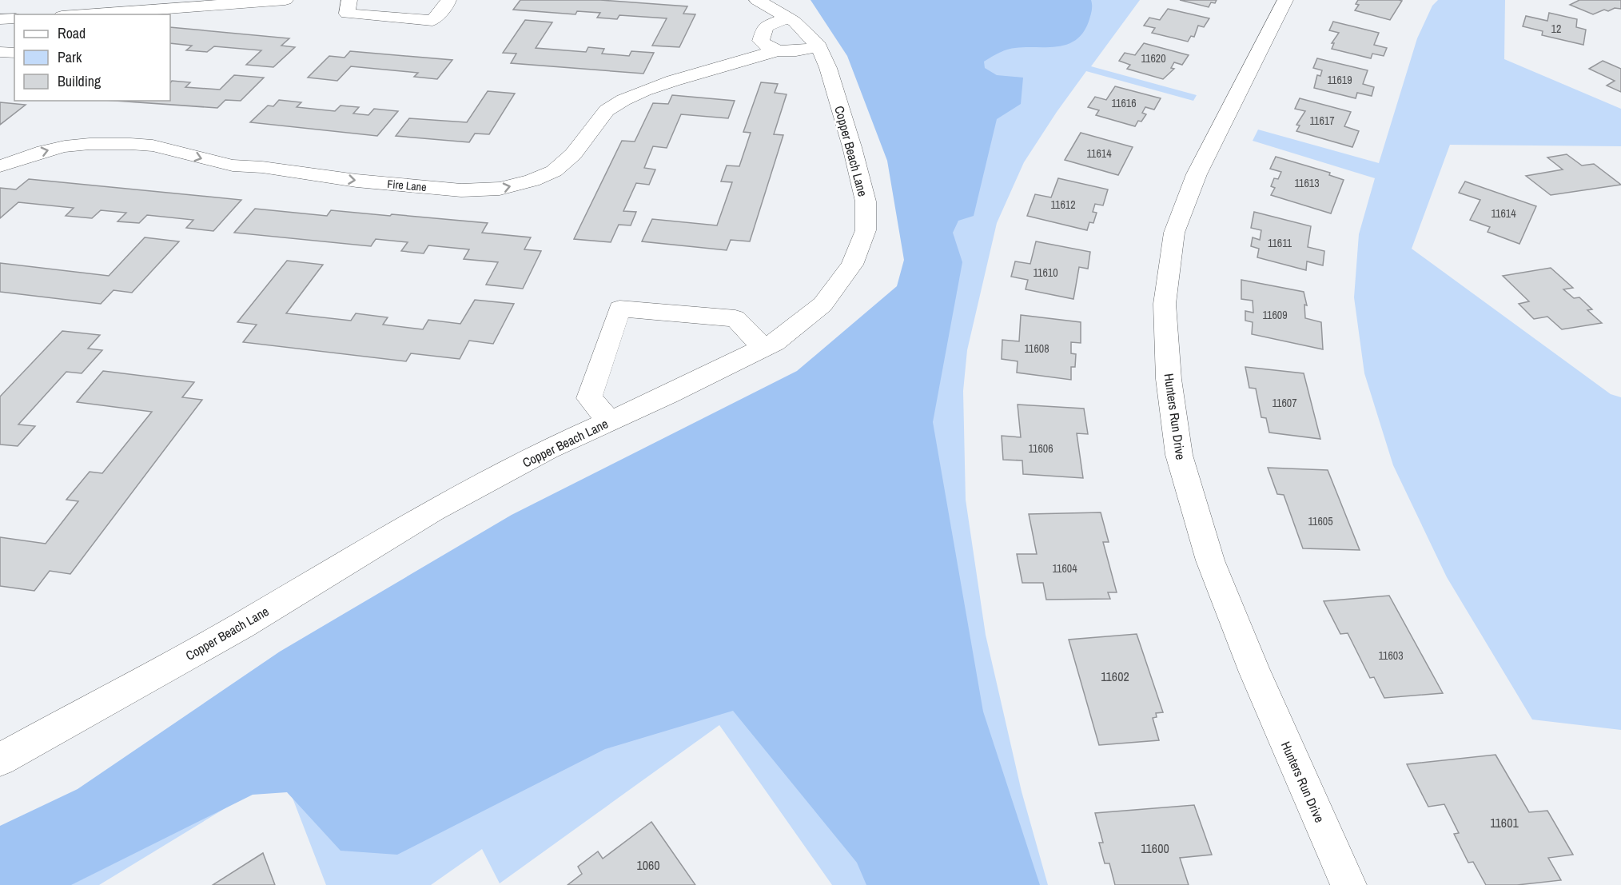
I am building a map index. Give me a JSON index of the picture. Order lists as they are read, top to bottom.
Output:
{
  "streets": {
    "street": ["Copper Beach Lane", "Fire Lane", "Hunters Run Drive"]
  },
  "crossings": [
    ["Copper Beach Lane", "Fire Lane"]
  ],
  "one_way": ["Fire Lane"],
  "house_numbers": [
    "12",
    "11620",
    "11619",
    "11616",
    "11617",
    "11614",
    "11613",
    "11612",
    "11614",
    "11611",
    "11610",
    "11609",
    "11608",
    "11607",
    "11606",
    "11605",
    "11604",
    "11603",
    "11602",
    "11601",
    "11600",
    "1060"
  ],
  "legend": ["Road", "Park", "Building"]
}
